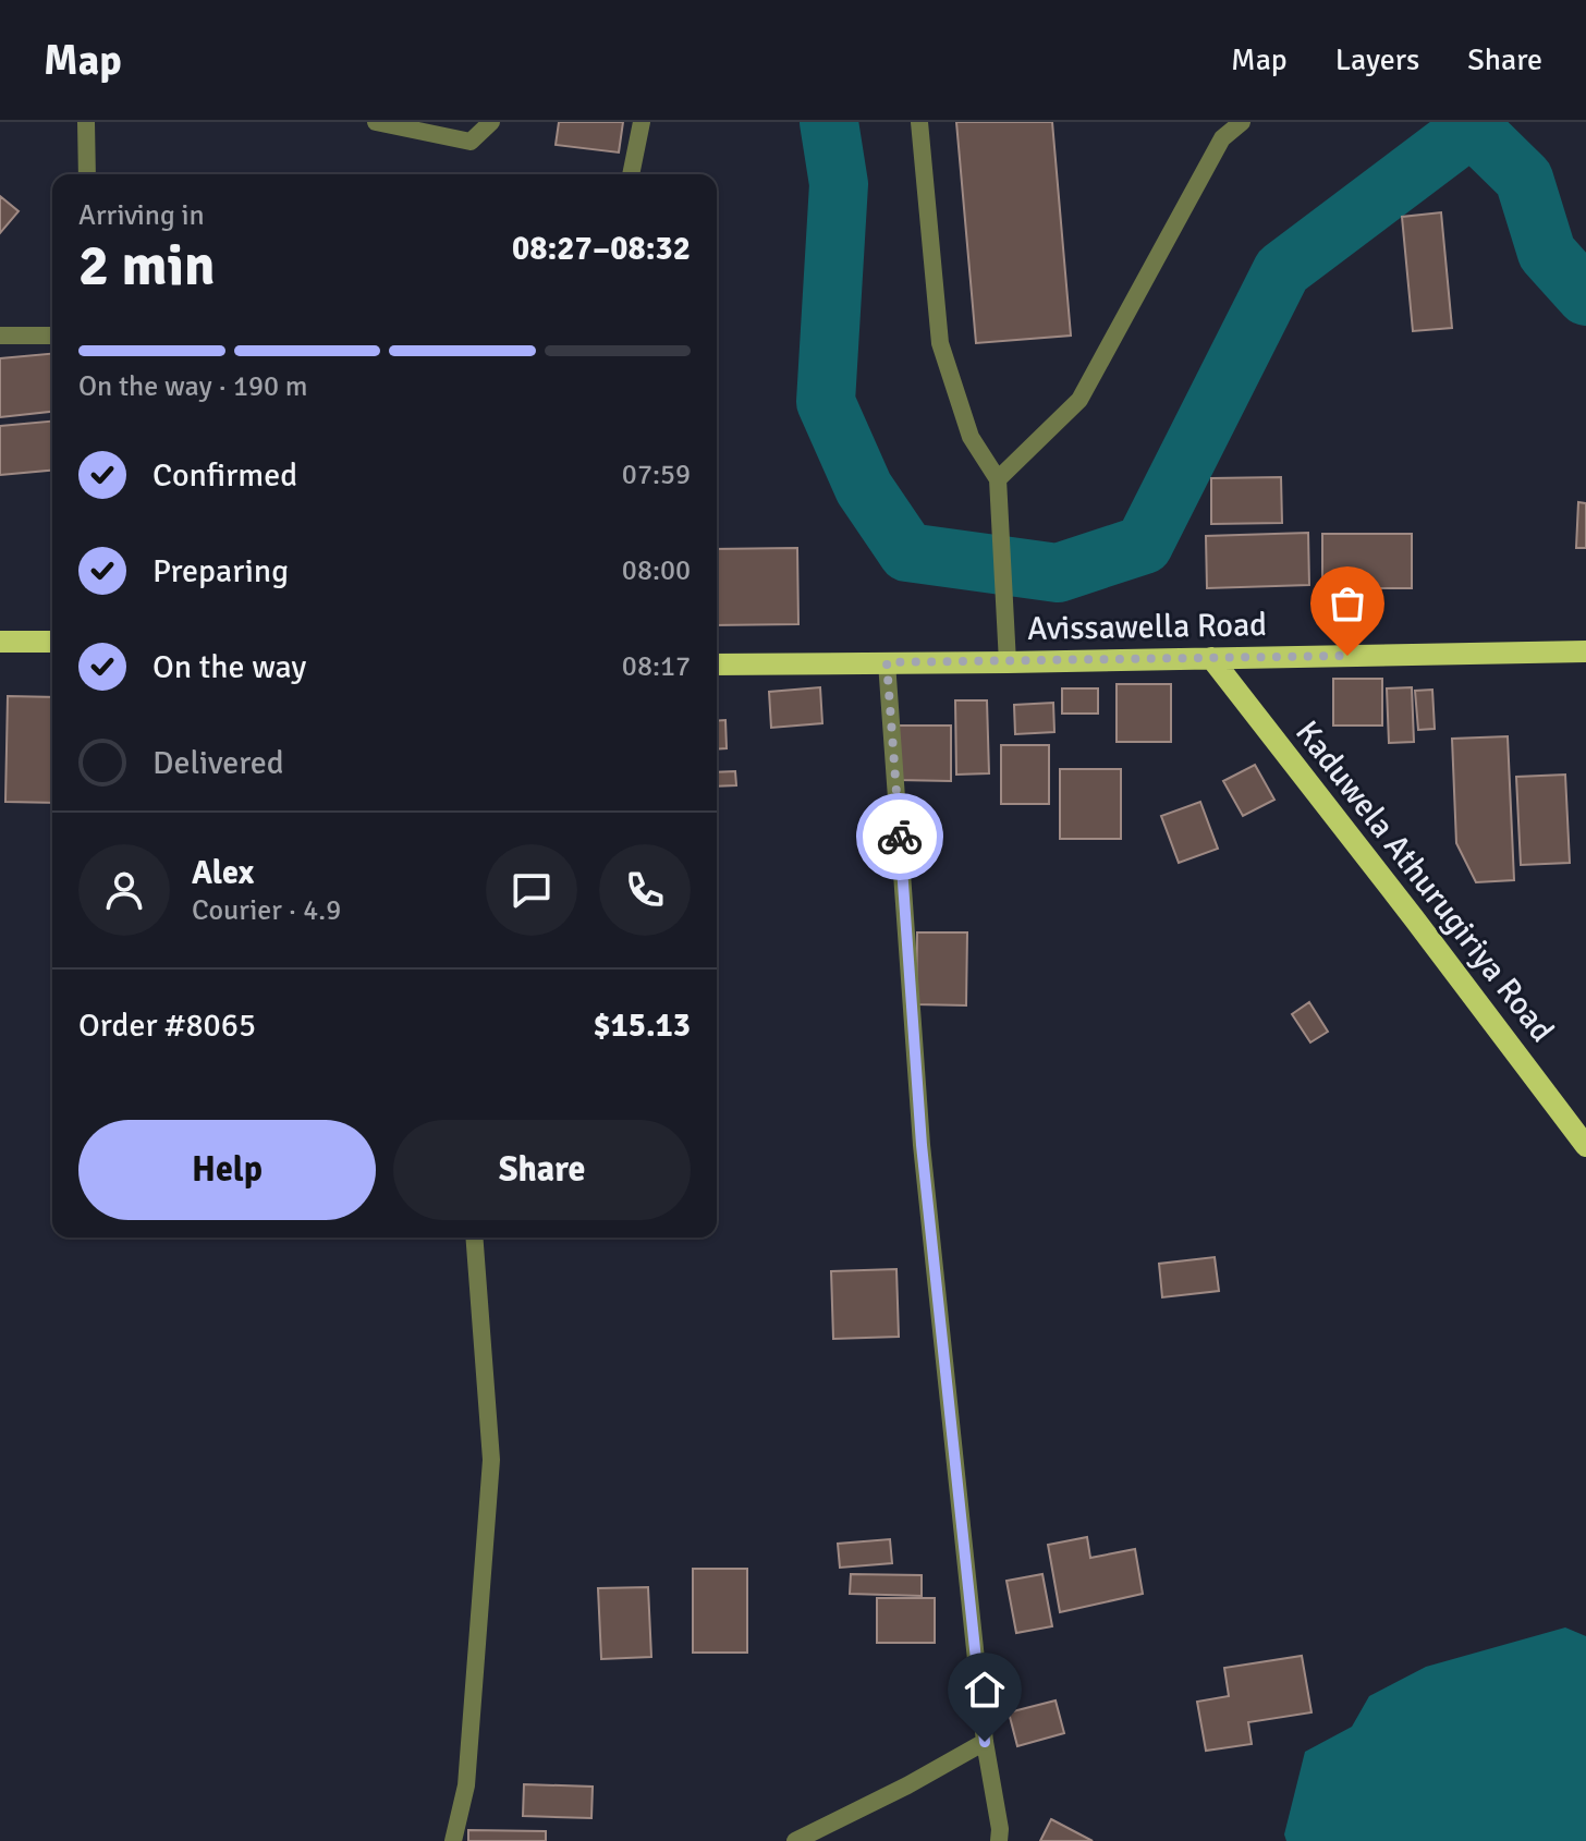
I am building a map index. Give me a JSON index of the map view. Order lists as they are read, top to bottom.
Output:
{
  "streets": {
    "main road": ["Avissawella Road", "Kaduwela Athurugiriya Road"]
  },
  "crossings": [
    ["Avissawella Road", "Kaduwela Athurugiriya Road"]
  ],
  "page": {
    "header": "Map",
    "nav": ["Map", "Layers", "Share"],
    "heading": ["2 min", "Arriving in", "08:27–08:32"],
    "panel": [
      "Alex",
      "Courier · 4.9",
      "Order #8065",
      "$15.13"
    ],
    "bar": "On the way · 190 m",
    "list": [
      ["Confirmed", "07:59"],
      ["Preparing", "08:00"],
      ["On the way", "08:17"],
      "Delivered"
    ],
    "buttons": ["Help", "Share"]
  }
}
